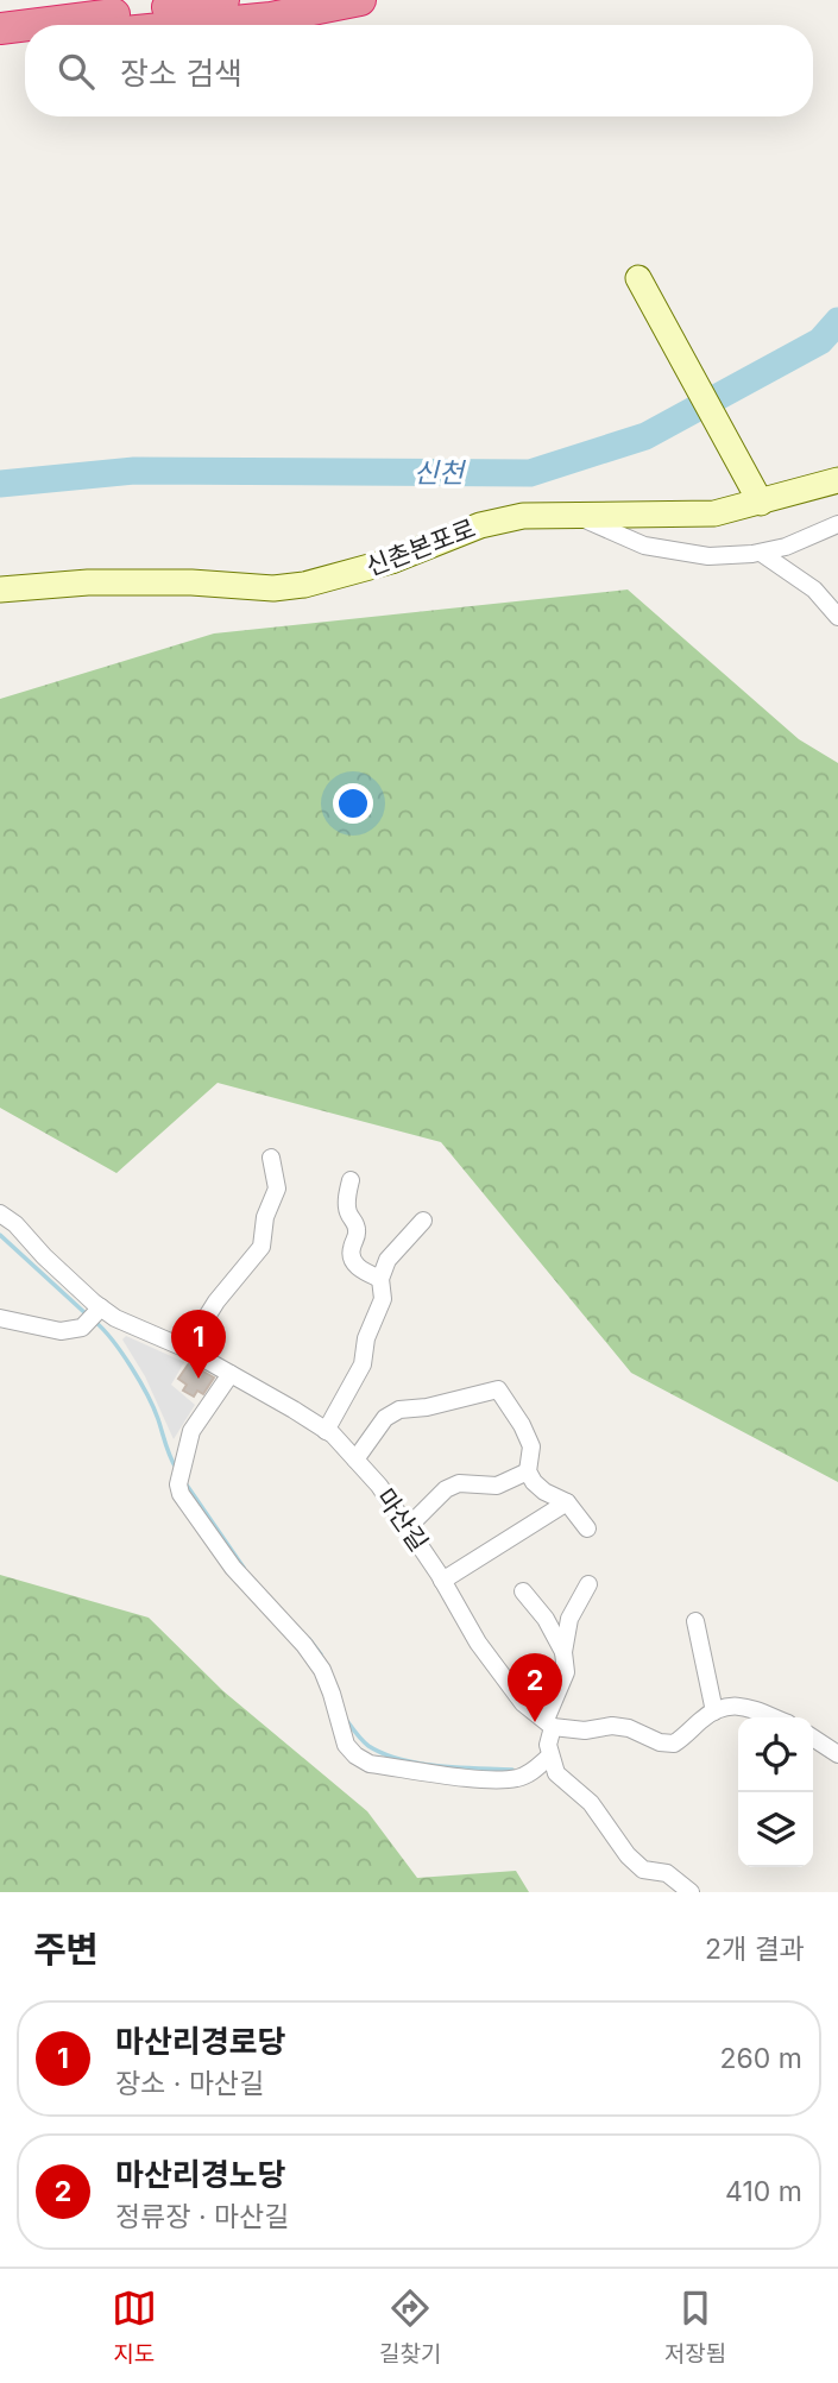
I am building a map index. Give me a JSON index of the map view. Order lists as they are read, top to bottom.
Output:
{
  "streets": {
    "main road": ["신촌본포로"],
    "street": ["마산길"]
  },
  "water": ["신천"],
  "page": {
    "search": "장소 검색",
    "pins": ["1", "2"],
    "heading": ["주변", "2개 결과"],
    "list": [
      {
        "mark": "1",
        "name": "마산리경로당",
        "note": "장소 · 마산길",
        "value": "260 m"
      },
      {
        "mark": "2",
        "name": "마산리경노당",
        "note": "정류장 · 마산길",
        "value": "410 m"
      }
    ],
    "nav": ["지도", "길찾기", "저장됨"]
  }
}
